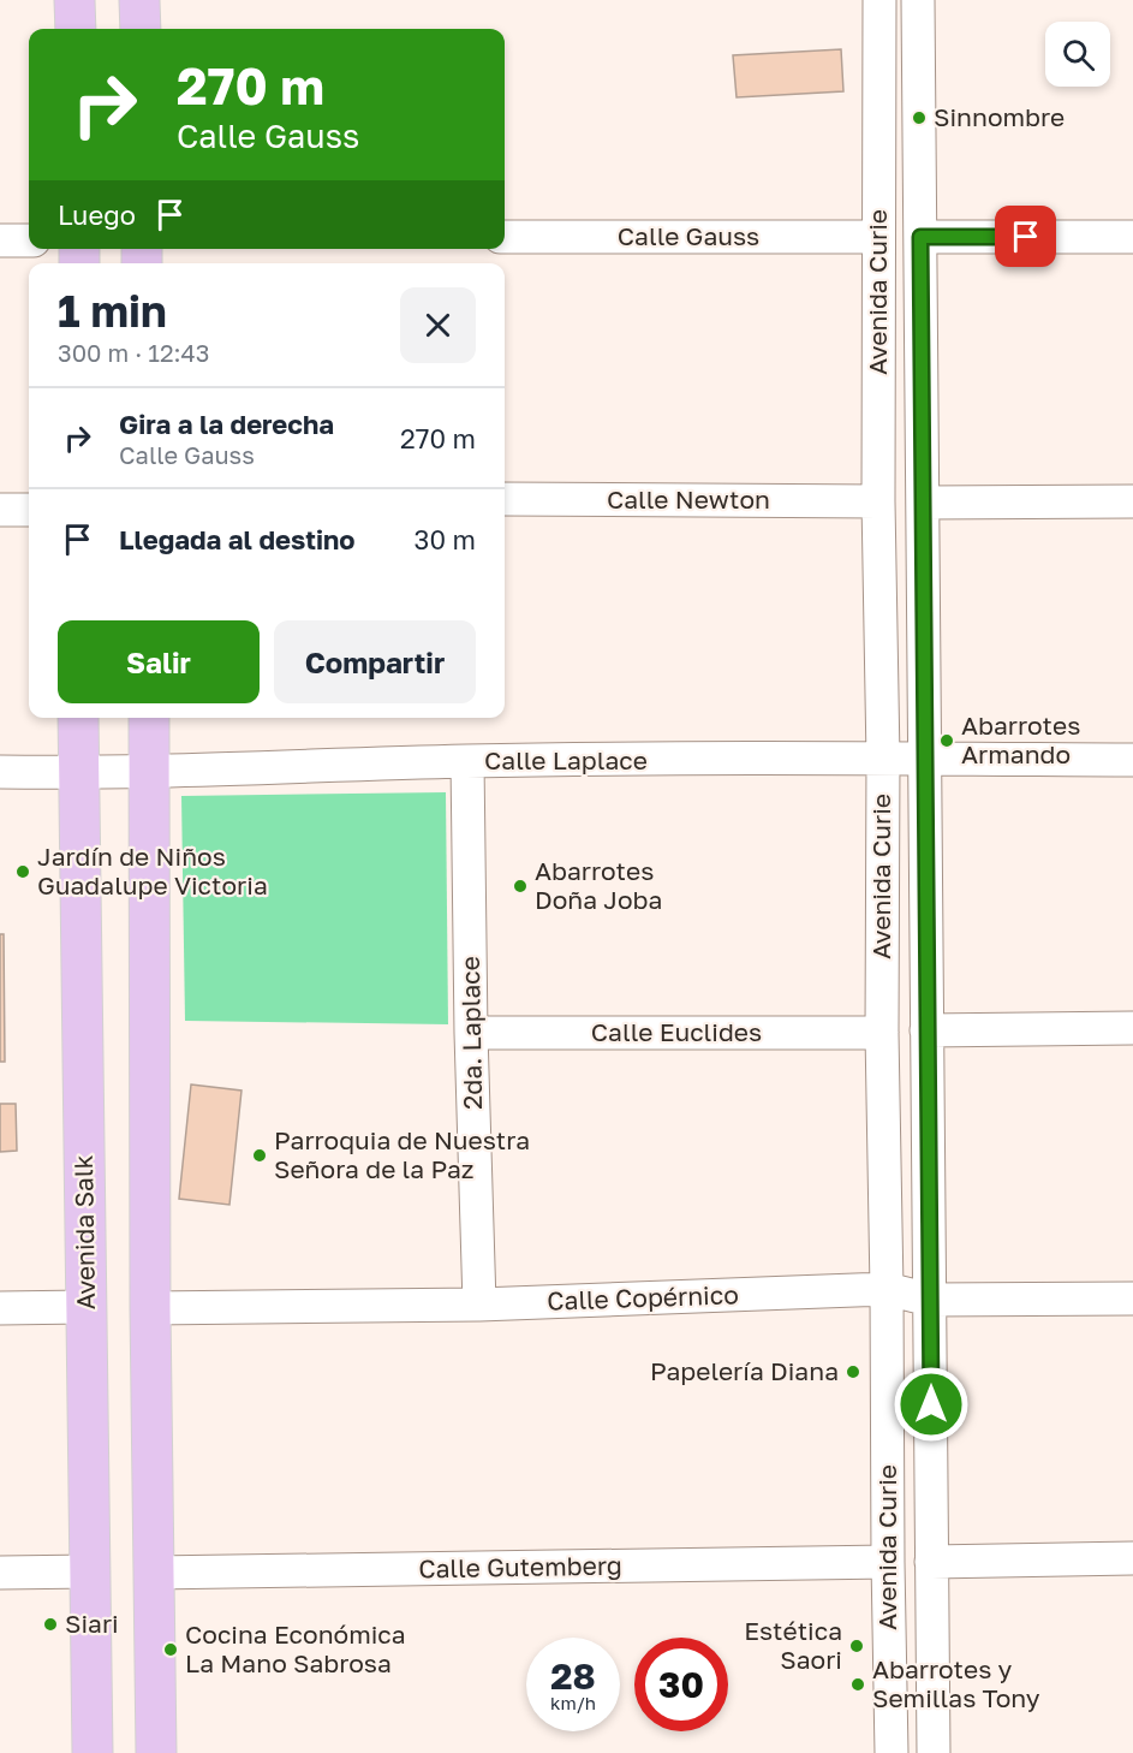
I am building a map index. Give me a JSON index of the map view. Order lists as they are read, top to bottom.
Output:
{
  "streets": {
    "main road": ["Avenida Salk"],
    "street": [
      "Calle Gauss",
      "Avenida Curie",
      "Calle Newton",
      "Calle Laplace",
      "2da. Laplace",
      "Calle Euclides",
      "Calle Copérnico",
      "Calle Gutemberg"
    ]
  },
  "crossings": [
    ["Calle Gauss", "Avenida Curie"],
    ["Avenida Curie", "Calle Newton"],
    ["Avenida Curie", "Calle Laplace"],
    ["Avenida Curie", "Calle Euclides"],
    ["Avenida Curie", "Calle Copérnico"],
    ["Avenida Curie", "Calle Gutemberg"],
    ["Calle Laplace", "2da. Laplace"],
    ["Calle Laplace", "Avenida Salk"],
    ["2da. Laplace", "Calle Euclides"],
    ["2da. Laplace", "Calle Copérnico"]
  ],
  "places": [
    "Sinnombre",
    "Abarrotes Armando",
    "Jardín de Niños Guadalupe Victoria",
    "Abarrotes Doña Joba",
    "Parroquia de Nuestra Señora de la Paz",
    "Papelería Diana",
    "Siari",
    "Estética Saori",
    "Cocina Económica La Mano Sabrosa",
    "Abarrotes y Semillas Tony"
  ],
  "page": {
    "turn": ["270 m", "Calle Gauss"],
    "then": "Luego",
    "heading": ["1 min", "300 m · 12:43"],
    "list": [
      {
        "name": "Gira a la derecha",
        "note": "Calle Gauss",
        "value": "270 m"
      },
      {
        "name": "Llegada al destino",
        "value": "30 m"
      }
    ],
    "buttons": ["Salir", "Compartir"],
    "speed": "28 km/h",
    "limit": "30"
  }
}
